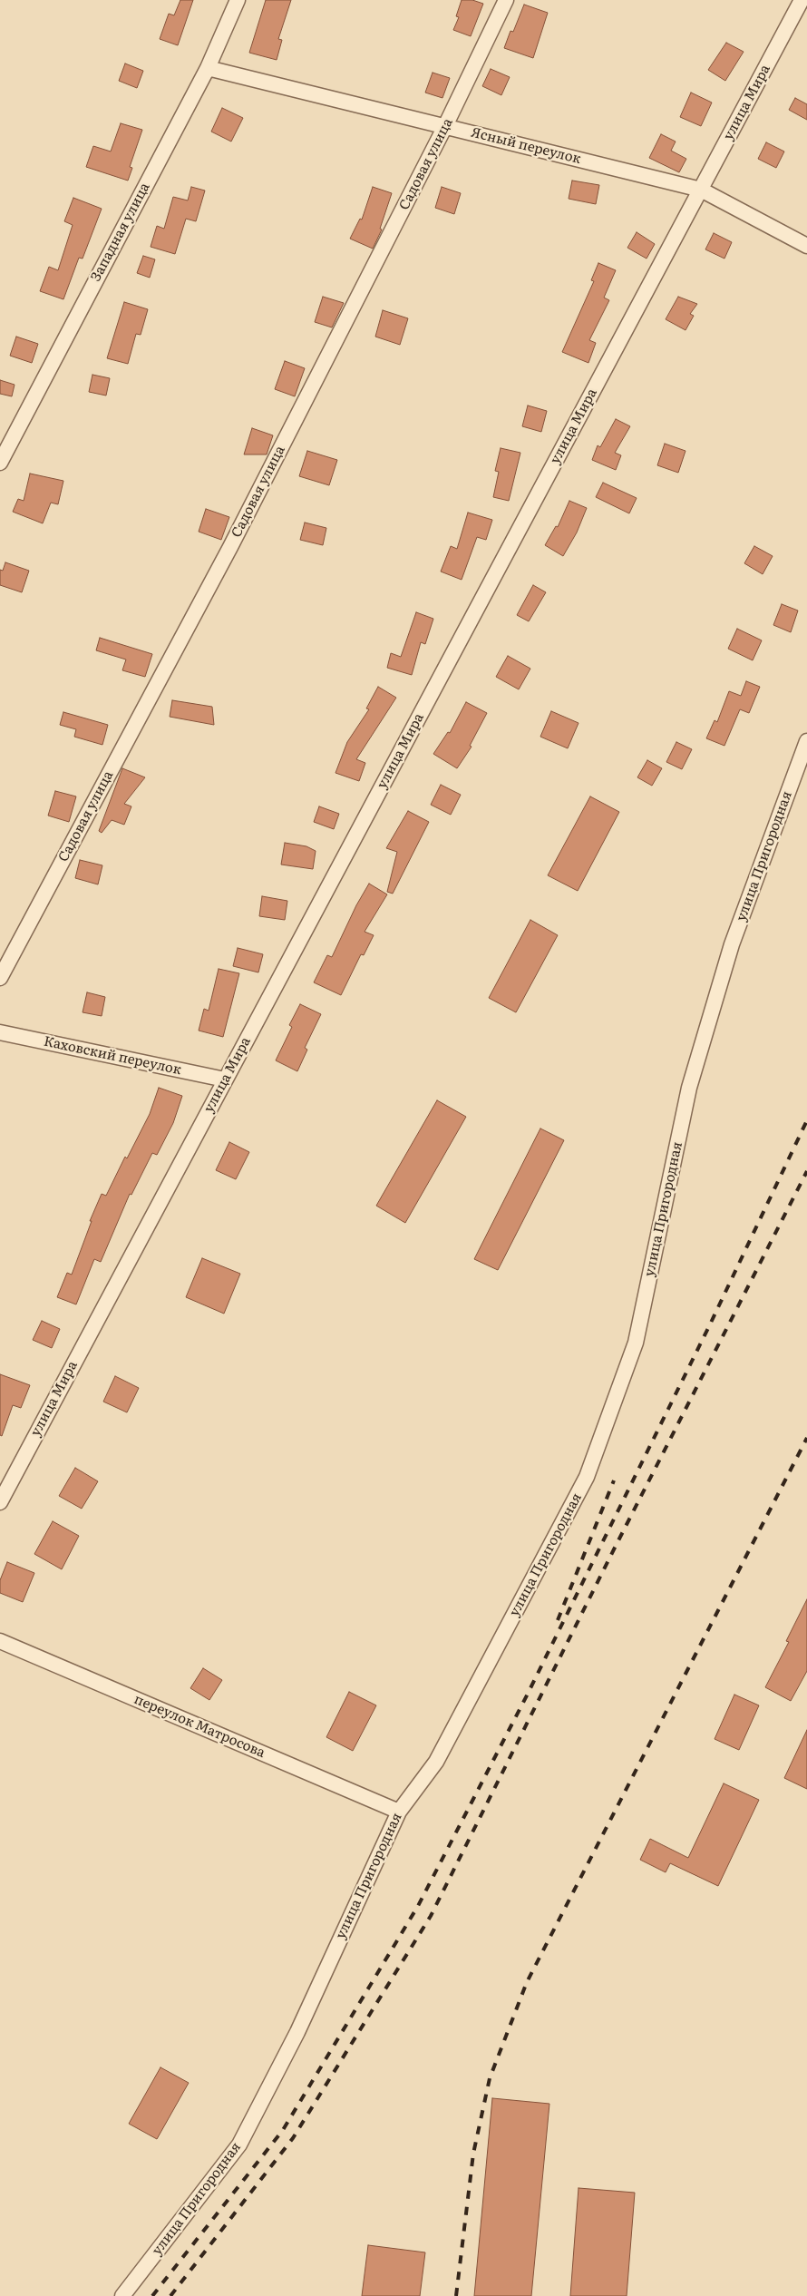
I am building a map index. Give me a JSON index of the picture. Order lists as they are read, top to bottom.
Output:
{
  "streets": {
    "street": [
      "улица Мира",
      "Ясный переулок",
      "Садовая улица",
      "Западная улица",
      "улица Пригородная",
      "Каховский переулок",
      "переулок Матросова"
    ]
  },
  "crossings": [
    ["улица Мира", "Ясный переулок"],
    ["улица Мира", "Каховский переулок"],
    ["Ясный переулок", "Садовая улица"],
    ["Ясный переулок", "Западная улица"],
    ["улица Пригородная", "переулок Матросова"]
  ]
}
